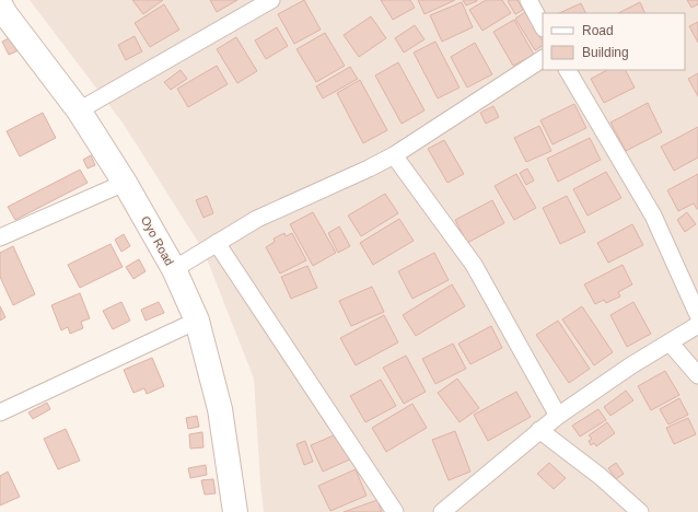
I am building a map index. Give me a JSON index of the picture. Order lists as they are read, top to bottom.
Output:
{
  "streets": {
    "street": ["Oyo Road"]
  },
  "legend": ["Road", "Building"]
}
